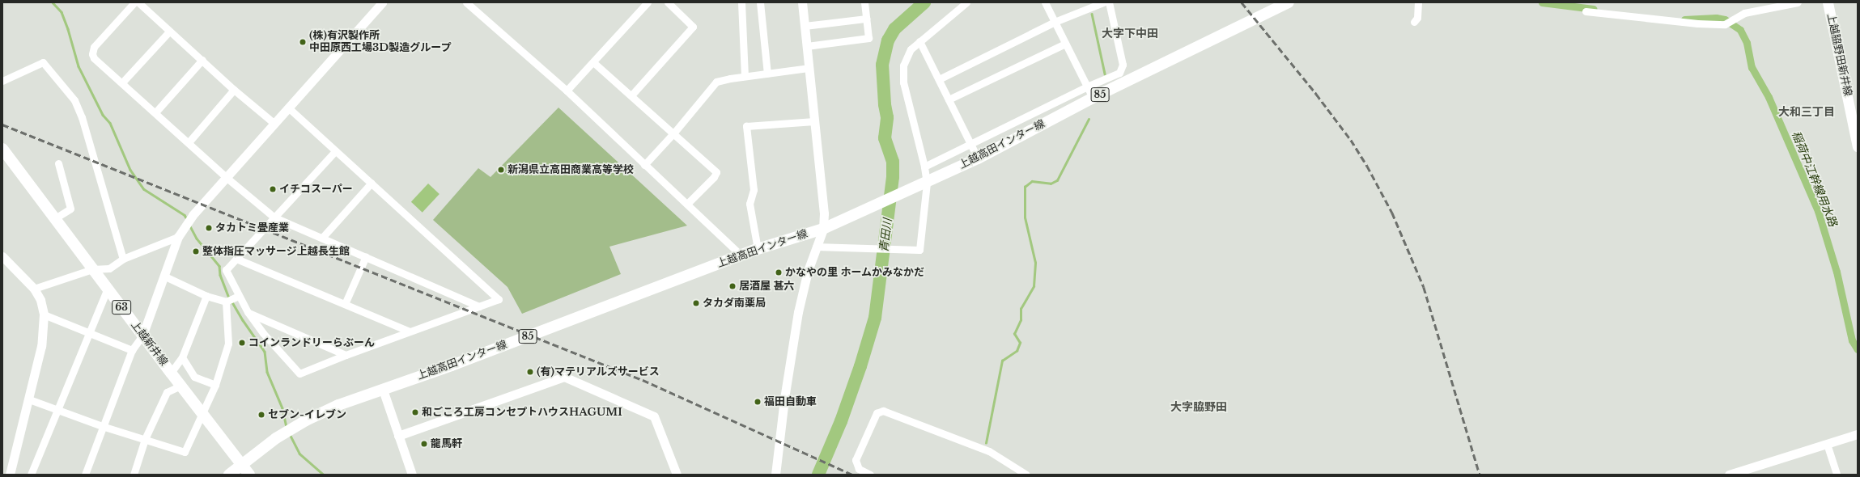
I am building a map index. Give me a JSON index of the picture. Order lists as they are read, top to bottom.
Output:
{
  "streets": {
    "main road": [
      "上越脇野田新井線",
      "85",
      "上越高田インター線",
      "63",
      "上越新井線"
    ]
  },
  "crossings": [
    ["上越高田インター線", "上越新井線"]
  ],
  "districts": ["大字下中田", "大和三丁目", "大字脇野田"],
  "water": ["稲荷中江幹線用水路", "青田川"],
  "places": [
    "(株)有沢製作所 中田原西工場3D製造グループ",
    "新潟県立高田商業高等学校",
    "イチコスーパー",
    "タカトミ畳産業",
    "整体指圧マッサージ上越長生館",
    "かなやの里 ホームかみなかだ",
    "居酒屋 甚六",
    "タカダ南薬局",
    "コインランドリーらぶーん",
    "(有)マテリアルズサービス",
    "福田自動車",
    "和ごころ工房コンセプトハウスHAGUMI",
    "セブン-イレブン",
    "龍馬軒"
  ]
}
